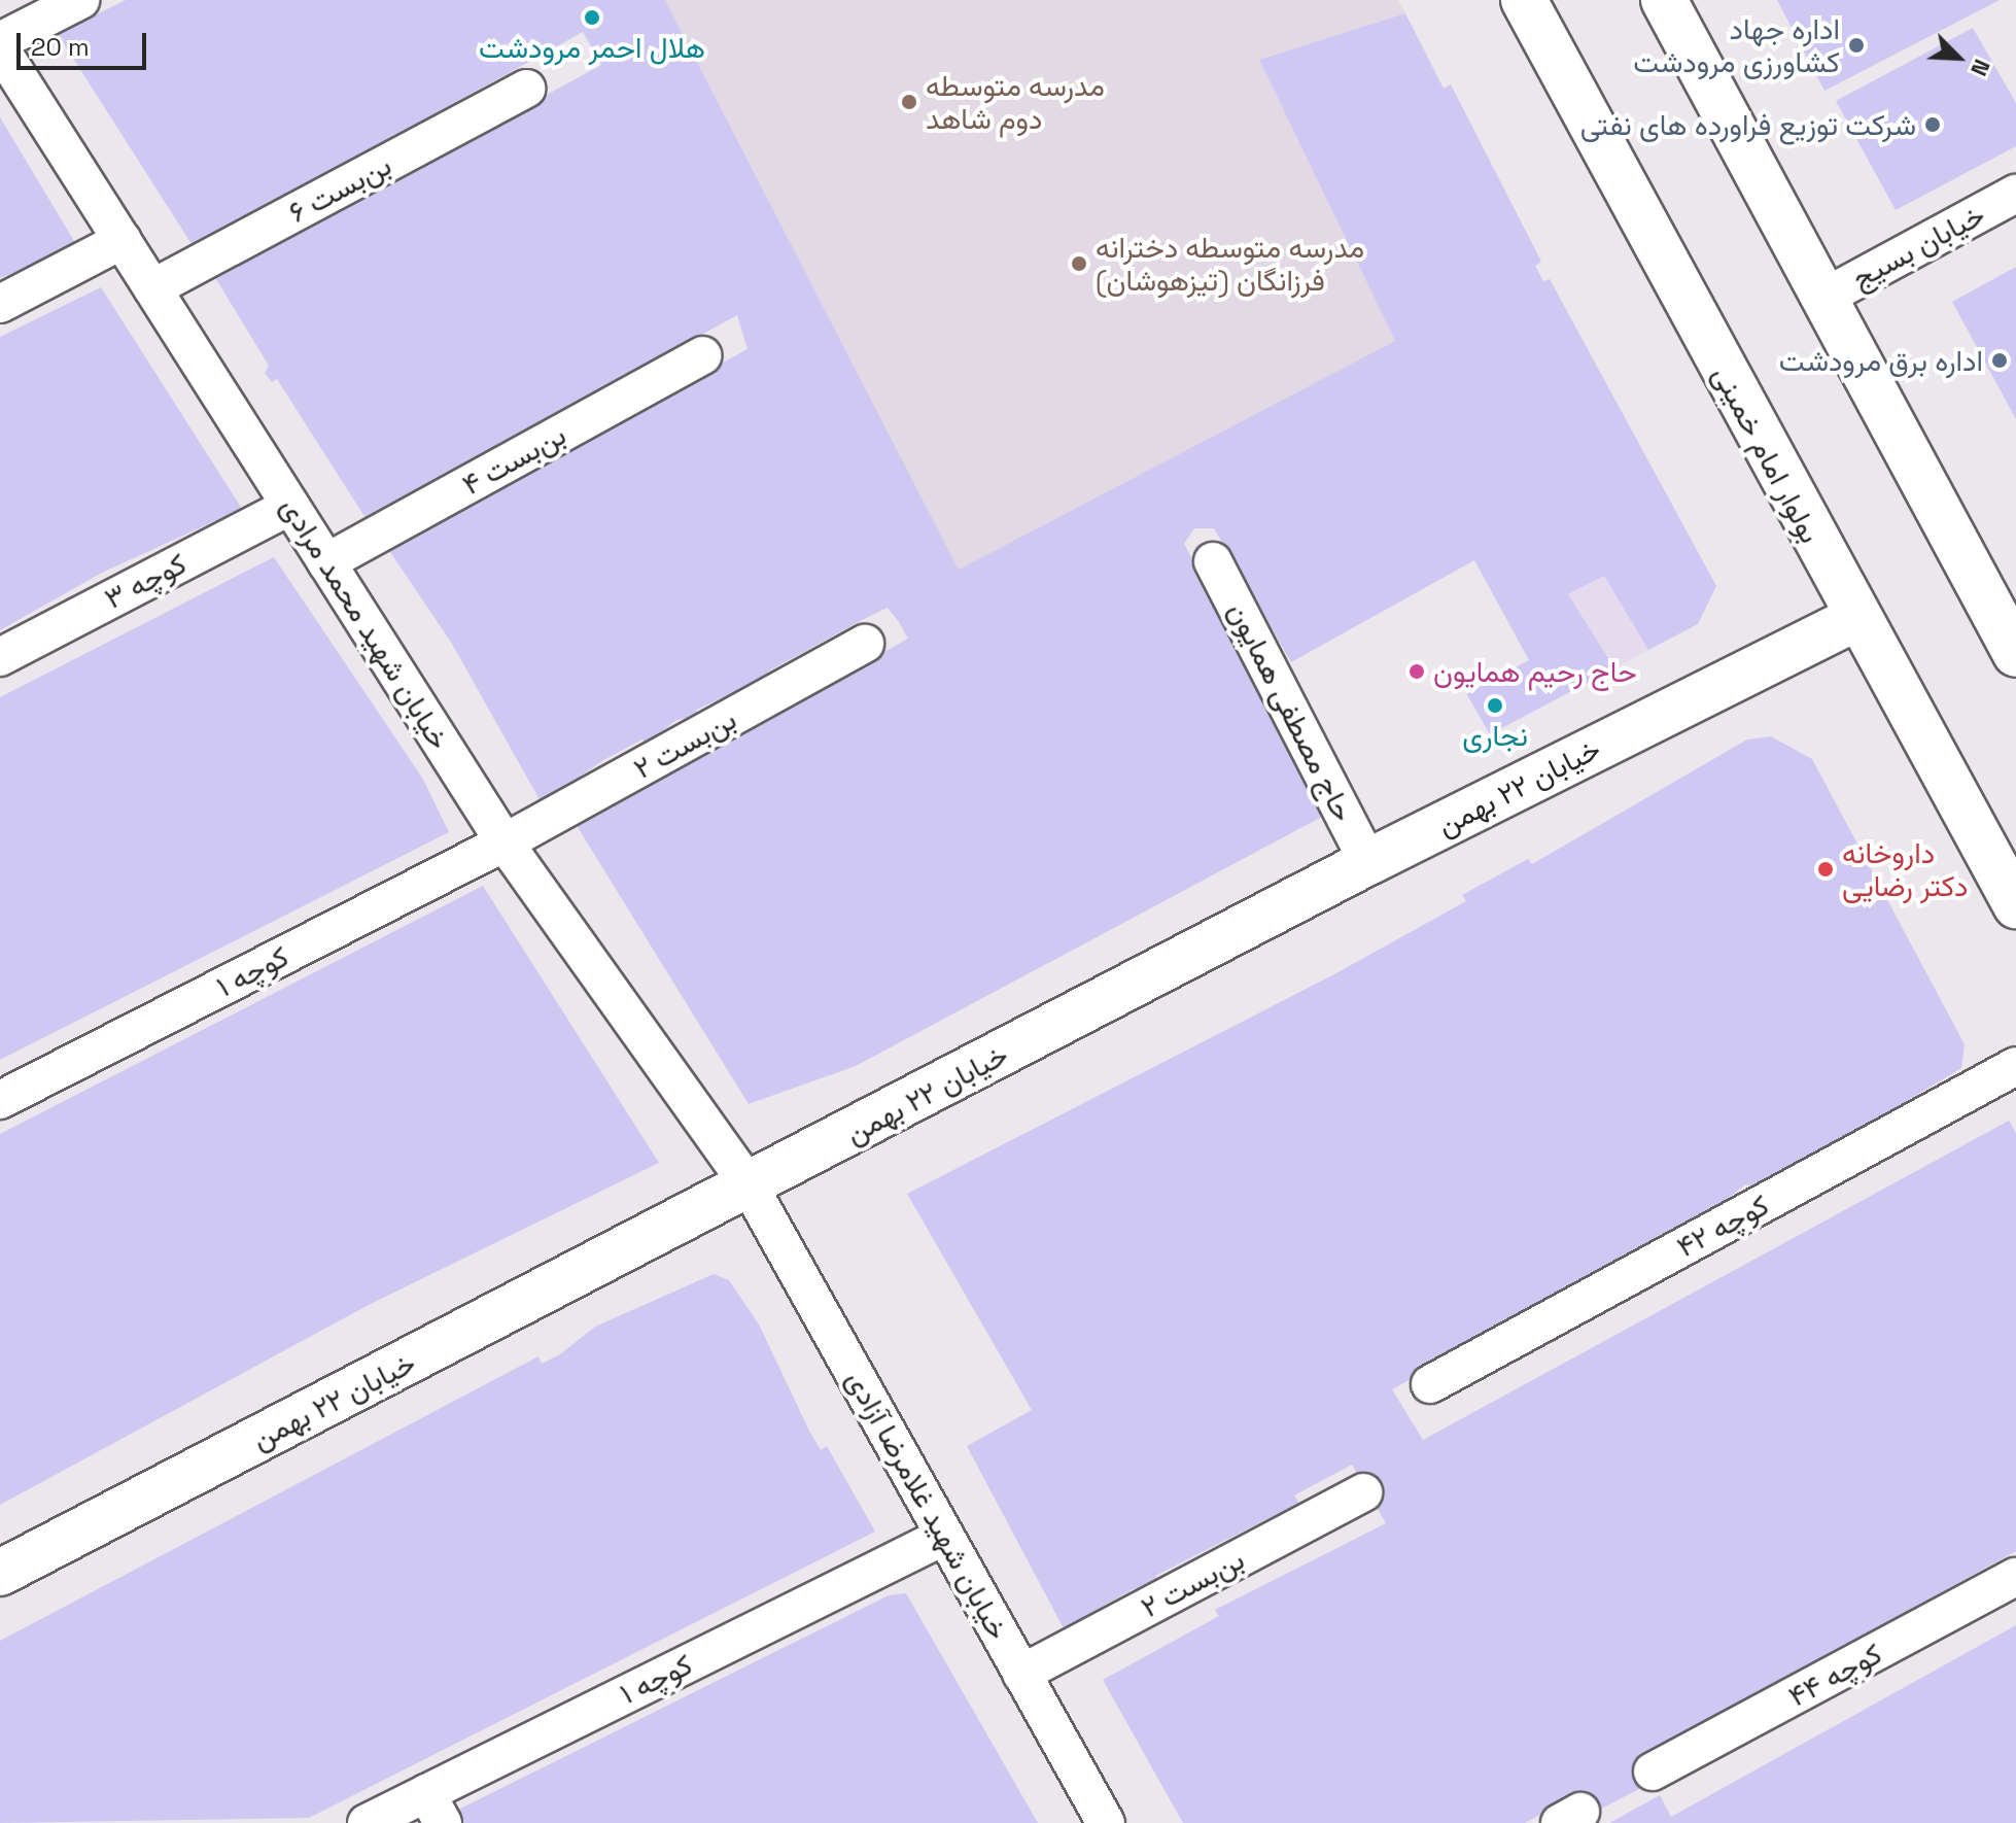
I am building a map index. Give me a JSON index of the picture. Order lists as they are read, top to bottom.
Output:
{
  "streets": {
    "street": [
      "بن‌بست ۶",
      "خیابان بسیج",
      "بولوار امام خمینی",
      "بن‌بست ۴",
      "کوچه ۳",
      "خیابان شهید محمد مرادی",
      "حاج مصطفی همایون",
      "بن‌بست ۲",
      "خیابان ۲۲ بهمن",
      "کوچه ۱",
      "کوچه ۴۲",
      "خیابان شهید غلامرضا آزادی",
      "کوچه ۴۴"
    ]
  },
  "crossings": [
    ["بن‌بست ۶", "خیابان شهید محمد مرادی"],
    ["بولوار امام خمینی", "خیابان ۲۲ بهمن"],
    ["بن‌بست ۴", "خیابان شهید محمد مرادی"],
    ["کوچه ۳", "خیابان شهید محمد مرادی"],
    ["خیابان شهید محمد مرادی", "بن‌بست ۲"],
    ["خیابان شهید محمد مرادی", "خیابان ۲۲ بهمن"],
    ["خیابان شهید محمد مرادی", "کوچه ۱"],
    ["خیابان شهید محمد مرادی", "خیابان شهید غلامرضا آزادی"],
    ["حاج مصطفی همایون", "خیابان ۲۲ بهمن"],
    ["بن‌بست ۲", "کوچه ۱"],
    ["بن‌بست ۲", "خیابان شهید غلامرضا آزادی"],
    ["خیابان ۲۲ بهمن", "خیابان شهید غلامرضا آزادی"],
    ["کوچه ۱", "خیابان شهید غلامرضا آزادی"]
  ],
  "places": [
    "هلال احمر مرودشت",
    "اداره جهاد کشاورزی مرودشت",
    "مدرسه متوسطه دوم شاهد",
    "شرکت توزیع فراورده های نفتی",
    "مدرسه متوسطه دخترانه فرزانگان (تیزهوشان)",
    "اداره برق مرودشت",
    "حاج رحیم همایون",
    "نجاری",
    "داروخانه دکتر رضایی"
  ],
  "scale_bar": "20 m",
  "north": "bottom right"
}
